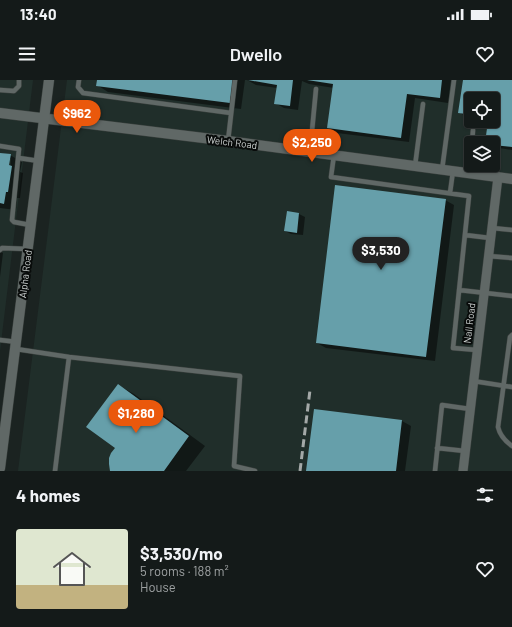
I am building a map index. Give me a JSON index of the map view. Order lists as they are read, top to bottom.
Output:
{
  "streets": {
    "street": ["Welch Road", "Alpha Road", "Nall Road"]
  },
  "crossings": [
    ["Welch Road", "Alpha Road"],
    ["Welch Road", "Nall Road"]
  ],
  "page": {
    "status": "13:40",
    "header": "Dwello",
    "price": [
      "$962",
      "$2,250",
      "$3,530",
      "$1,280"
    ],
    "heading": "4 homes",
    "list": [
      {
        "name": "$3,530/mo",
        "note": "5 rooms · 188 m² · House"
      }
    ]
  }
}
